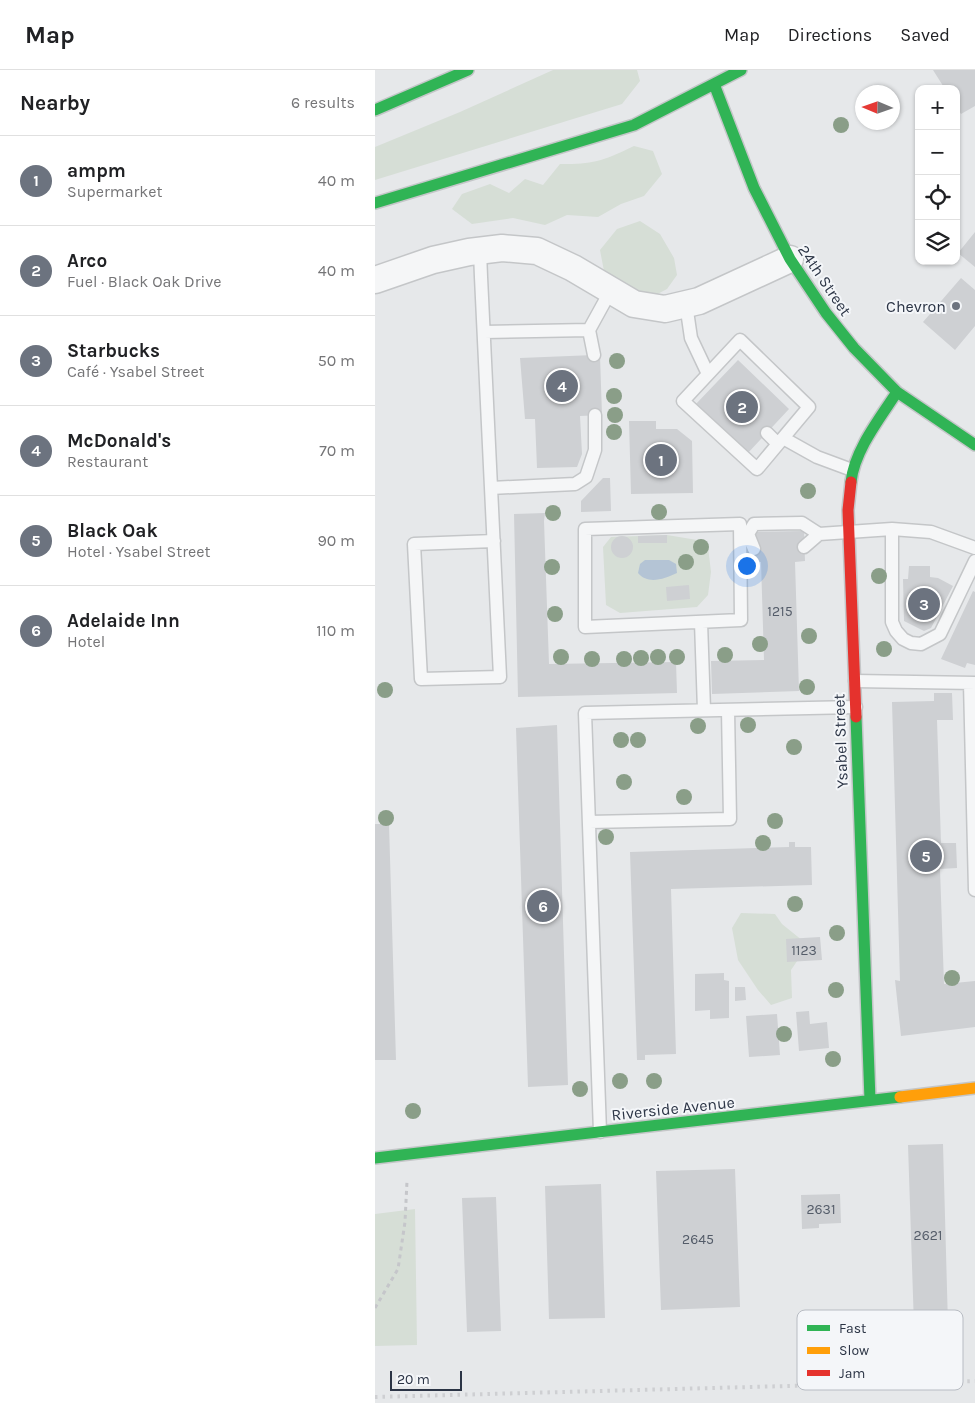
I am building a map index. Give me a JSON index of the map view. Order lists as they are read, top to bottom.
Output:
{
  "streets": {
    "main road": ["24th Street", "Ysabel Street", "Riverside Avenue"]
  },
  "crossings": [
    ["24th Street", "Ysabel Street"],
    ["Ysabel Street", "Riverside Avenue"]
  ],
  "places": ["Chevron"],
  "house_numbers": [
    "1215",
    "1123",
    "2631",
    "2621",
    "2645"
  ],
  "legend": ["Fast", "Slow", "Jam"],
  "scale_bar": "20 m",
  "north": "left",
  "page": {
    "header": "Map",
    "nav": ["Map", "Directions", "Saved"],
    "heading": ["Nearby", "6 results"],
    "map_buttons": ["+", "−"],
    "list": [
      {
        "mark": "1",
        "name": "ampm",
        "note": "Supermarket",
        "value": "40 m"
      },
      {
        "mark": "2",
        "name": "Arco",
        "note": "Fuel · Black Oak Drive",
        "value": "40 m"
      },
      {
        "mark": "3",
        "name": "Starbucks",
        "note": "Café · Ysabel Street",
        "value": "50 m"
      },
      {
        "mark": "4",
        "name": "McDonald's",
        "note": "Restaurant",
        "value": "70 m"
      },
      {
        "mark": "5",
        "name": "Black Oak",
        "note": "Hotel · Ysabel Street",
        "value": "90 m"
      },
      {
        "mark": "6",
        "name": "Adelaide Inn",
        "note": "Hotel",
        "value": "110 m"
      }
    ],
    "pins": [
      "4",
      "2",
      "1",
      "3",
      "5",
      "6"
    ],
    "scale": "20 m"
  }
}
